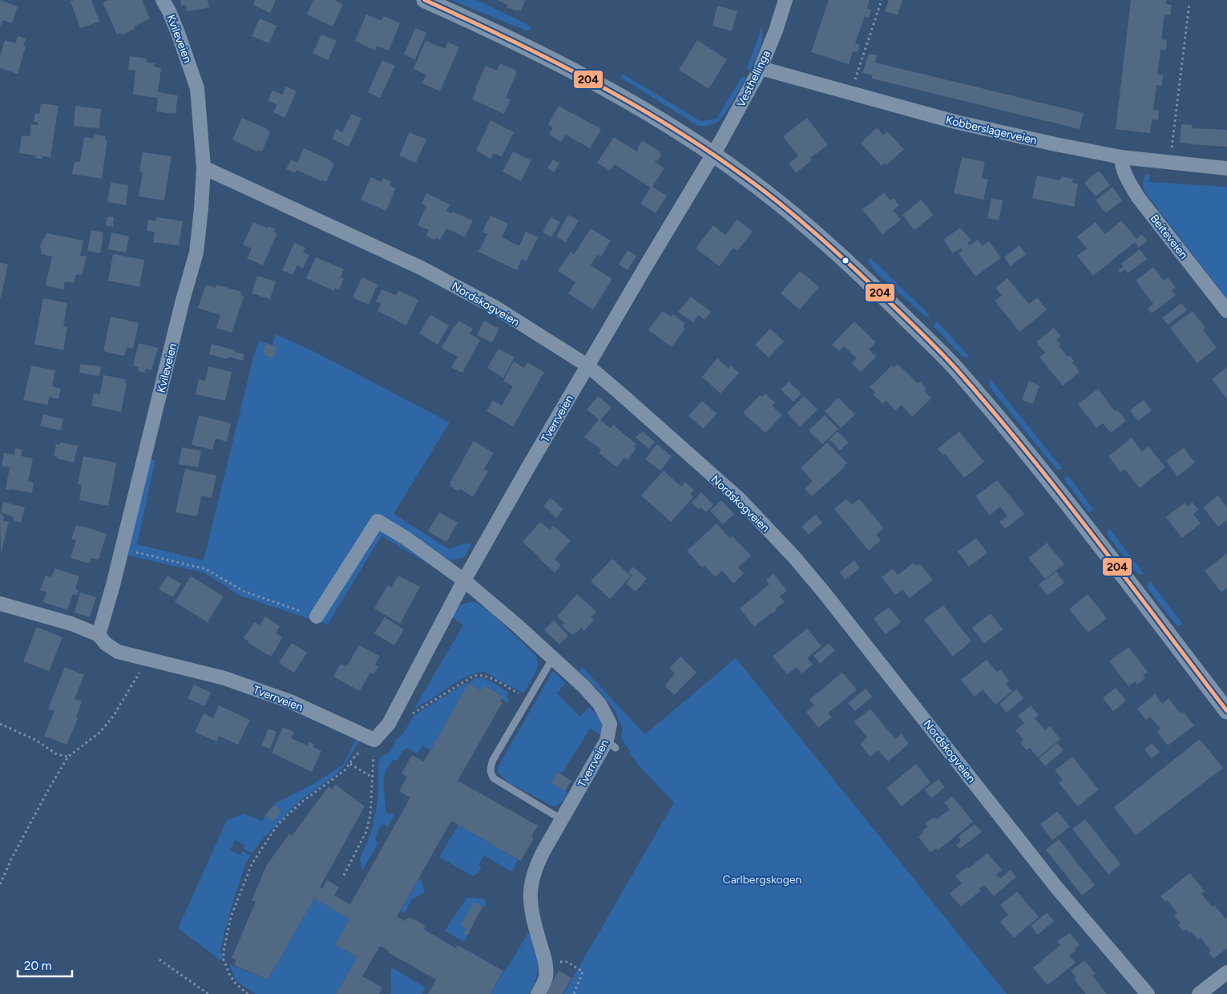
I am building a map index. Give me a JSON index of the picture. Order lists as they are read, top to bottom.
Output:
{
  "streets": {
    "street": [
      "Kvileveien",
      "Vesthellinga",
      "Kobberslagerveien",
      "Beiteveien",
      "Nordskogveien",
      "Tverrveien"
    ]
  },
  "crossings": [
    ["Kvileveien", "Nordskogveien"],
    ["Kvileveien", "Tverrveien"],
    ["Vesthellinga", "Kobberslagerveien"],
    ["Vesthellinga", "Tverrveien"],
    ["Kobberslagerveien", "Beiteveien"],
    ["Nordskogveien", "Tverrveien"]
  ],
  "parks": ["Carlbergskogen"],
  "lines": ["transit line 204"],
  "scale_bar": "20 m"
}
